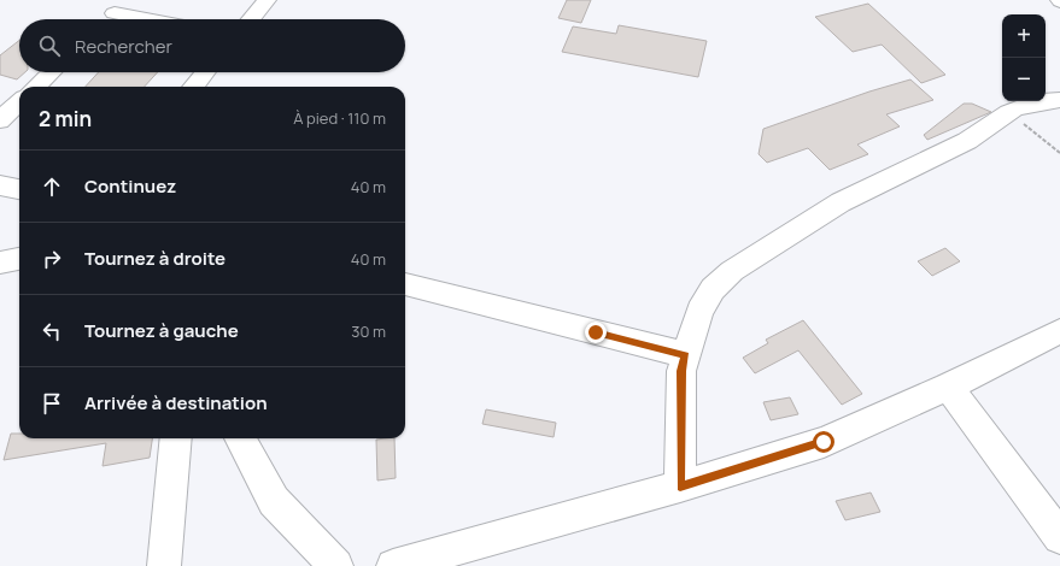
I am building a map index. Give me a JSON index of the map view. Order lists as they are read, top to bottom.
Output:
{
  "page": {
    "map_buttons": ["+", "−"],
    "search": "Rechercher",
    "heading": ["2 min", "À pied · 110 m"],
    "list": [
      ["Continuez", "40 m"],
      ["Tournez à droite", "40 m"],
      ["Tournez à gauche", "30 m"],
      "Arrivée à destination"
    ]
  }
}
